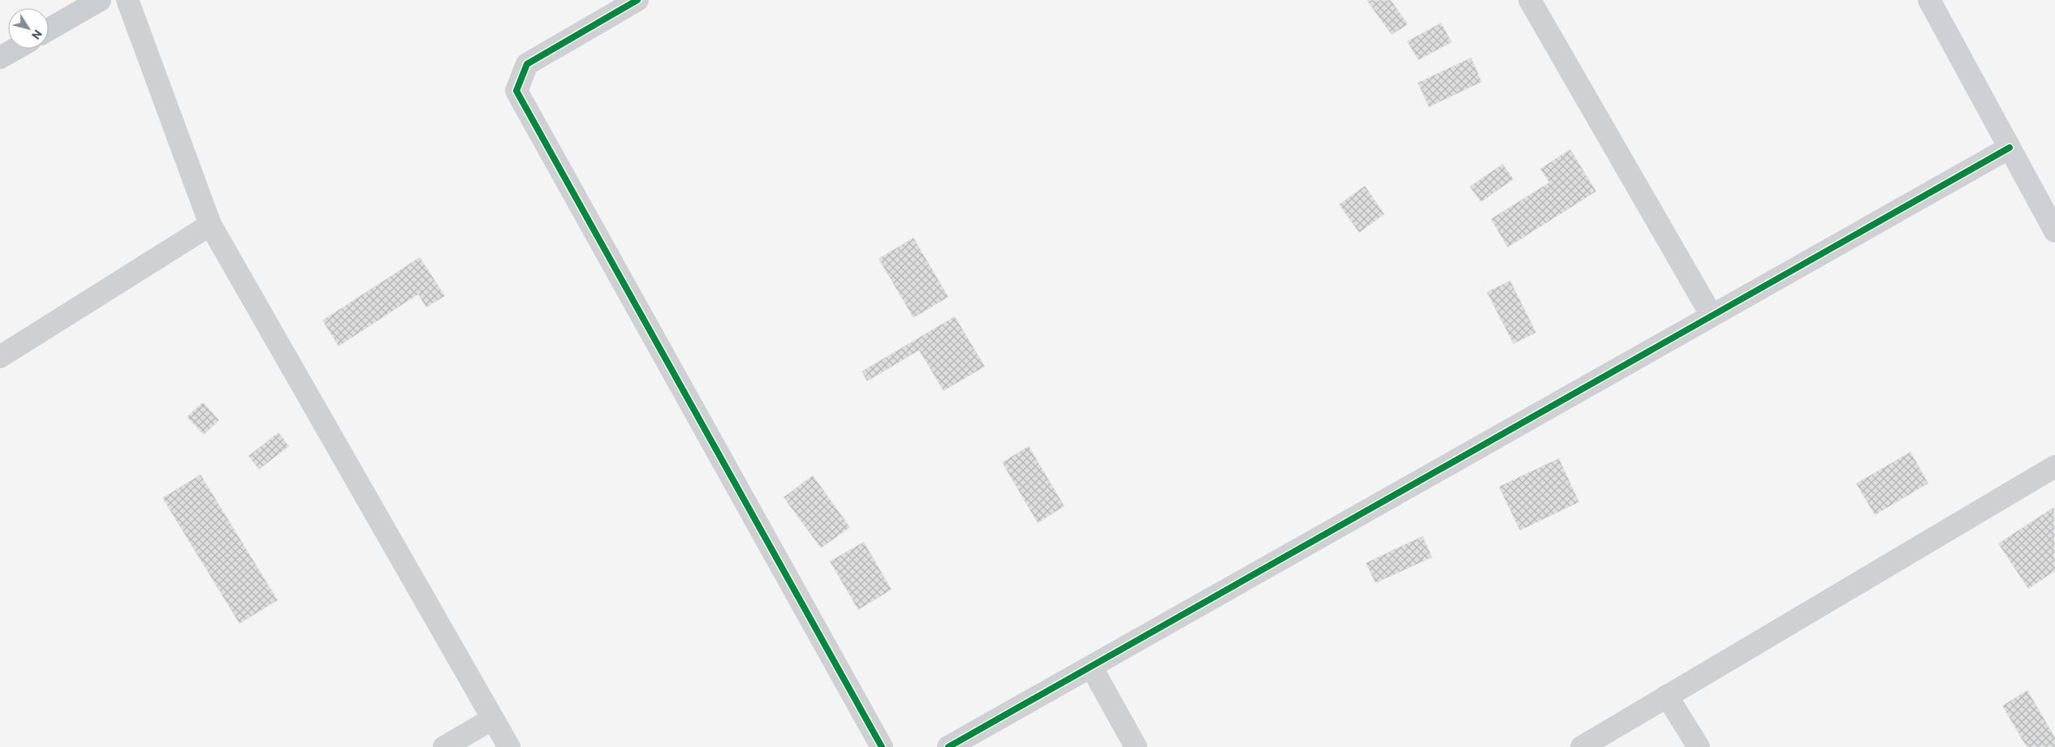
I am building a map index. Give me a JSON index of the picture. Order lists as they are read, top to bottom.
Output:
{
  "north": "bottom right"
}
